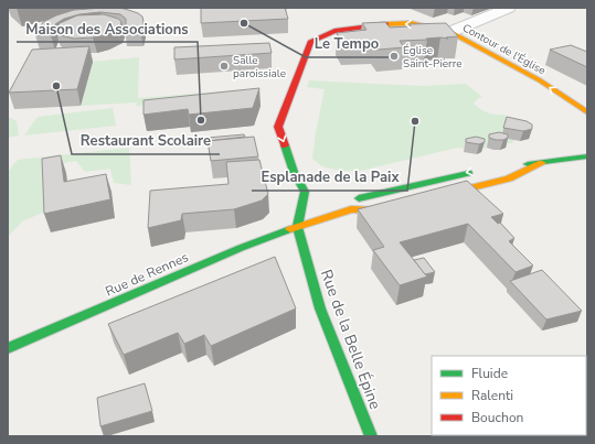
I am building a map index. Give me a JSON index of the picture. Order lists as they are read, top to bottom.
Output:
{
  "streets": {
    "street": ["Contour de l'Église", "Rue de Rennes", "Rue de la Belle Épine"]
  },
  "crossings": [
    ["Contour de l'Église", "Rue de Rennes"],
    ["Contour de l'Église", "Rue de la Belle Épine"],
    ["Rue de Rennes", "Rue de la Belle Épine"]
  ],
  "places": [
    "Le Tempo",
    "Église Saint-Pierre",
    "Salle paroissiale",
    "Restaurant Scolaire",
    "Maison des Associations",
    "Esplanade de la Paix"
  ],
  "legend": ["Fluide", "Ralenti", "Bouchon"]
}
